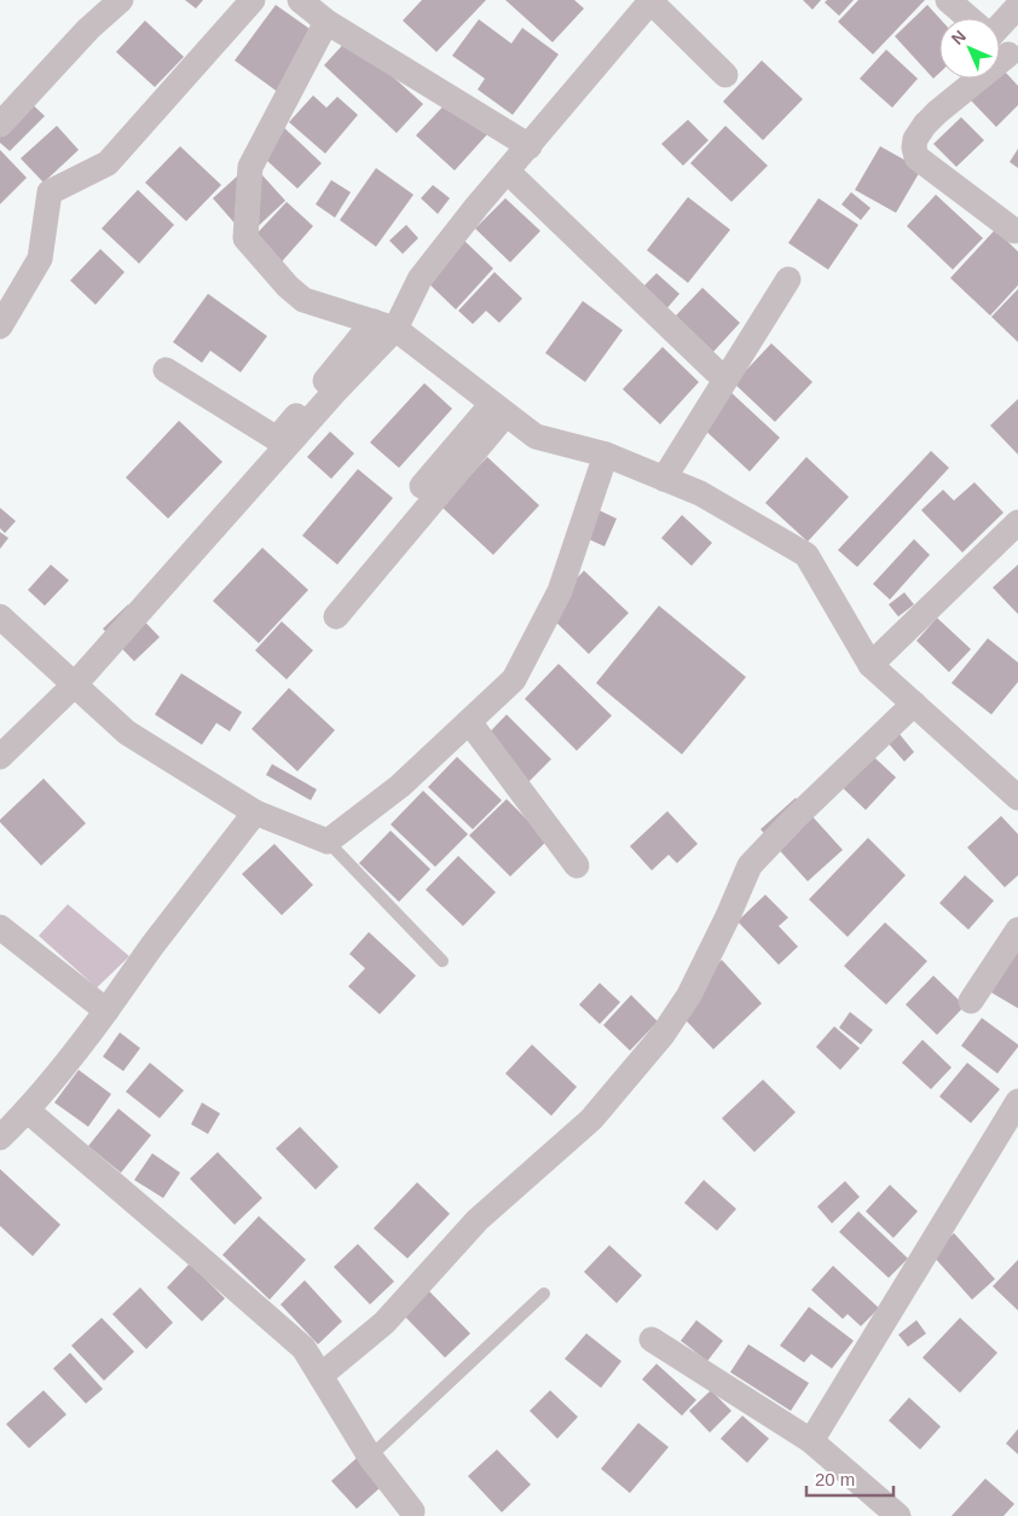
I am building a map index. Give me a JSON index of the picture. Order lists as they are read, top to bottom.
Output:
{
  "scale_bar": "20 m",
  "north": "top left"
}
